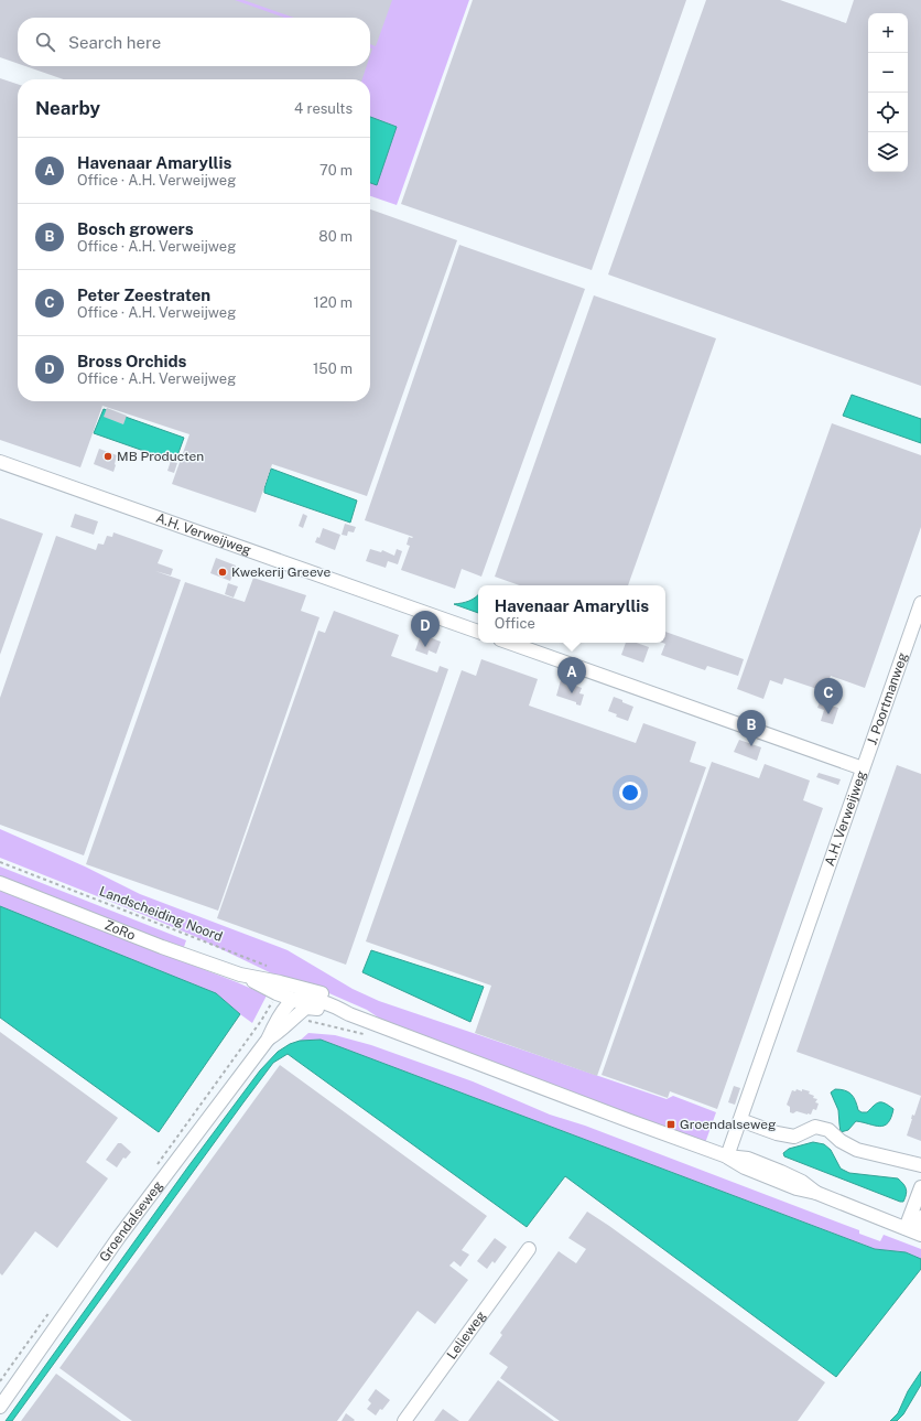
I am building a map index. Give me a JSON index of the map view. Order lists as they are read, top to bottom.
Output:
{
  "streets": {
    "street": [
      "A.H. Verweijweg",
      "J. Poortmanweg",
      "ZoRo",
      "Groendalseweg",
      "Lelieweg"
    ],
    "path": ["Landscheiding Noord"]
  },
  "crossings": [
    ["A.H. Verweijweg", "J. Poortmanweg"],
    ["ZoRo", "Groendalseweg"]
  ],
  "places": {
    "other": ["MB Producten", "Kwekerij Greeve"],
    "transit": ["Groendalseweg"]
  },
  "page": {
    "map_buttons": ["+", "−"],
    "search": "Search here",
    "heading": ["Nearby", "4 results"],
    "list": [
      {
        "mark": "A",
        "name": "Havenaar Amaryllis",
        "note": "Office · A.H. Verweijweg",
        "value": "70 m"
      },
      {
        "mark": "B",
        "name": "Bosch growers",
        "note": "Office · A.H. Verweijweg",
        "value": "80 m"
      },
      {
        "mark": "C",
        "name": "Peter Zeestraten",
        "note": "Office · A.H. Verweijweg",
        "value": "120 m"
      },
      {
        "mark": "D",
        "name": "Bross Orchids",
        "note": "Office · A.H. Verweijweg",
        "value": "150 m"
      }
    ],
    "popup": ["Havenaar Amaryllis", "Office"],
    "pins": [
      "D",
      "A",
      "C",
      "B"
    ]
  }
}
